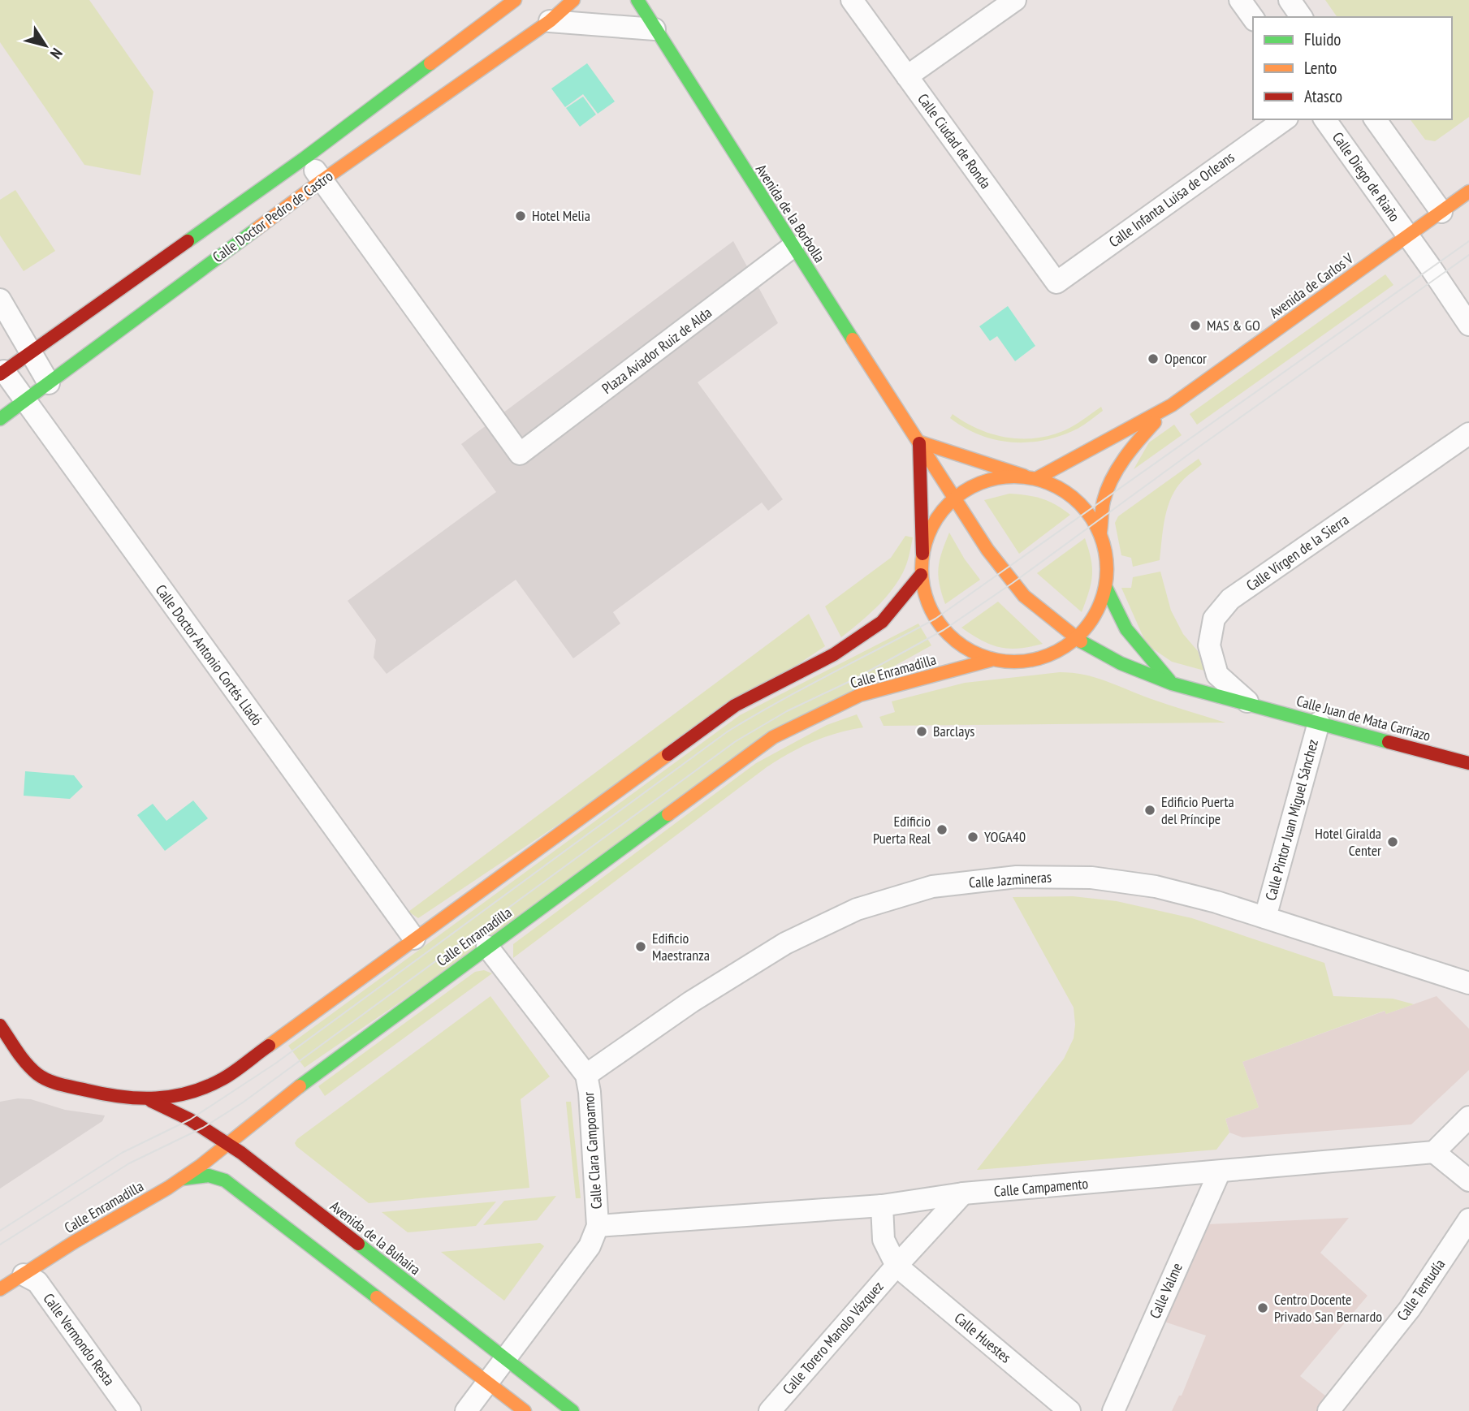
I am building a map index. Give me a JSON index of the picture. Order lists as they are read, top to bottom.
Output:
{
  "streets": {
    "main road": [
      "Avenida de la Borbolla",
      "Calle Doctor Pedro de Castro",
      "Avenida de Carlos V",
      "Calle Enramadilla",
      "Calle Juan de Mata Carriazo",
      "Avenida de la Buhaira"
    ],
    "street": [
      "Calle Ciudad de Ronda",
      "Calle Diego de Riaño",
      "Calle Infanta Luisa de Orleans",
      "Plaza Aviador Ruiz de Alda",
      "Calle Virgen de la Sierra",
      "Calle Doctor Antonio Cortés Lladó",
      "Calle Pintor Juan Miguel Sánchez",
      "Calle Jazmineras",
      "Calle Clara Campoamor",
      "Calle Campamento",
      "Calle Tentudía",
      "Calle Valme",
      "Calle Torero Manolo Vázquez",
      "Calle Huestes",
      "Calle Vermondo Resta"
    ]
  },
  "crossings": [
    ["Calle Ciudad de Ronda", "Calle Infanta Luisa de Orleans"],
    ["Calle Diego de Riaño", "Avenida de Carlos V"],
    ["Avenida de la Borbolla", "Plaza Aviador Ruiz de Alda"],
    ["Avenida de la Borbolla", "Calle Juan de Mata Carriazo"],
    ["Calle Doctor Pedro de Castro", "Plaza Aviador Ruiz de Alda"],
    ["Calle Doctor Pedro de Castro", "Calle Doctor Antonio Cortés Lladó"],
    ["Calle Virgen de la Sierra", "Calle Juan de Mata Carriazo"],
    ["Calle Enramadilla", "Calle Clara Campoamor"],
    ["Calle Enramadilla", "Avenida de la Buhaira"],
    ["Calle Enramadilla", "Calle Vermondo Resta"],
    ["Calle Juan de Mata Carriazo", "Calle Pintor Juan Miguel Sánchez"],
    ["Calle Pintor Juan Miguel Sánchez", "Calle Jazmineras"],
    ["Calle Jazmineras", "Calle Clara Campoamor"],
    ["Calle Clara Campoamor", "Calle Campamento"],
    ["Calle Clara Campoamor", "Avenida de la Buhaira"],
    ["Calle Campamento", "Calle Valme"],
    ["Calle Campamento", "Calle Torero Manolo Vázquez"],
    ["Calle Torero Manolo Vázquez", "Calle Huestes"]
  ],
  "places": [
    "Hotel Melia",
    "MAS & GO",
    "Opencor",
    "Barclays",
    "Edificio Puerta del Príncipe",
    "Edificio Puerta Real",
    "YOGA40",
    "Hotel Giralda Center",
    "Edificio Maestranza",
    "Centro Docente Privado San Bernardo"
  ],
  "legend": ["Fluido", "Lento", "Atasco"],
  "north": "bottom right"
}
